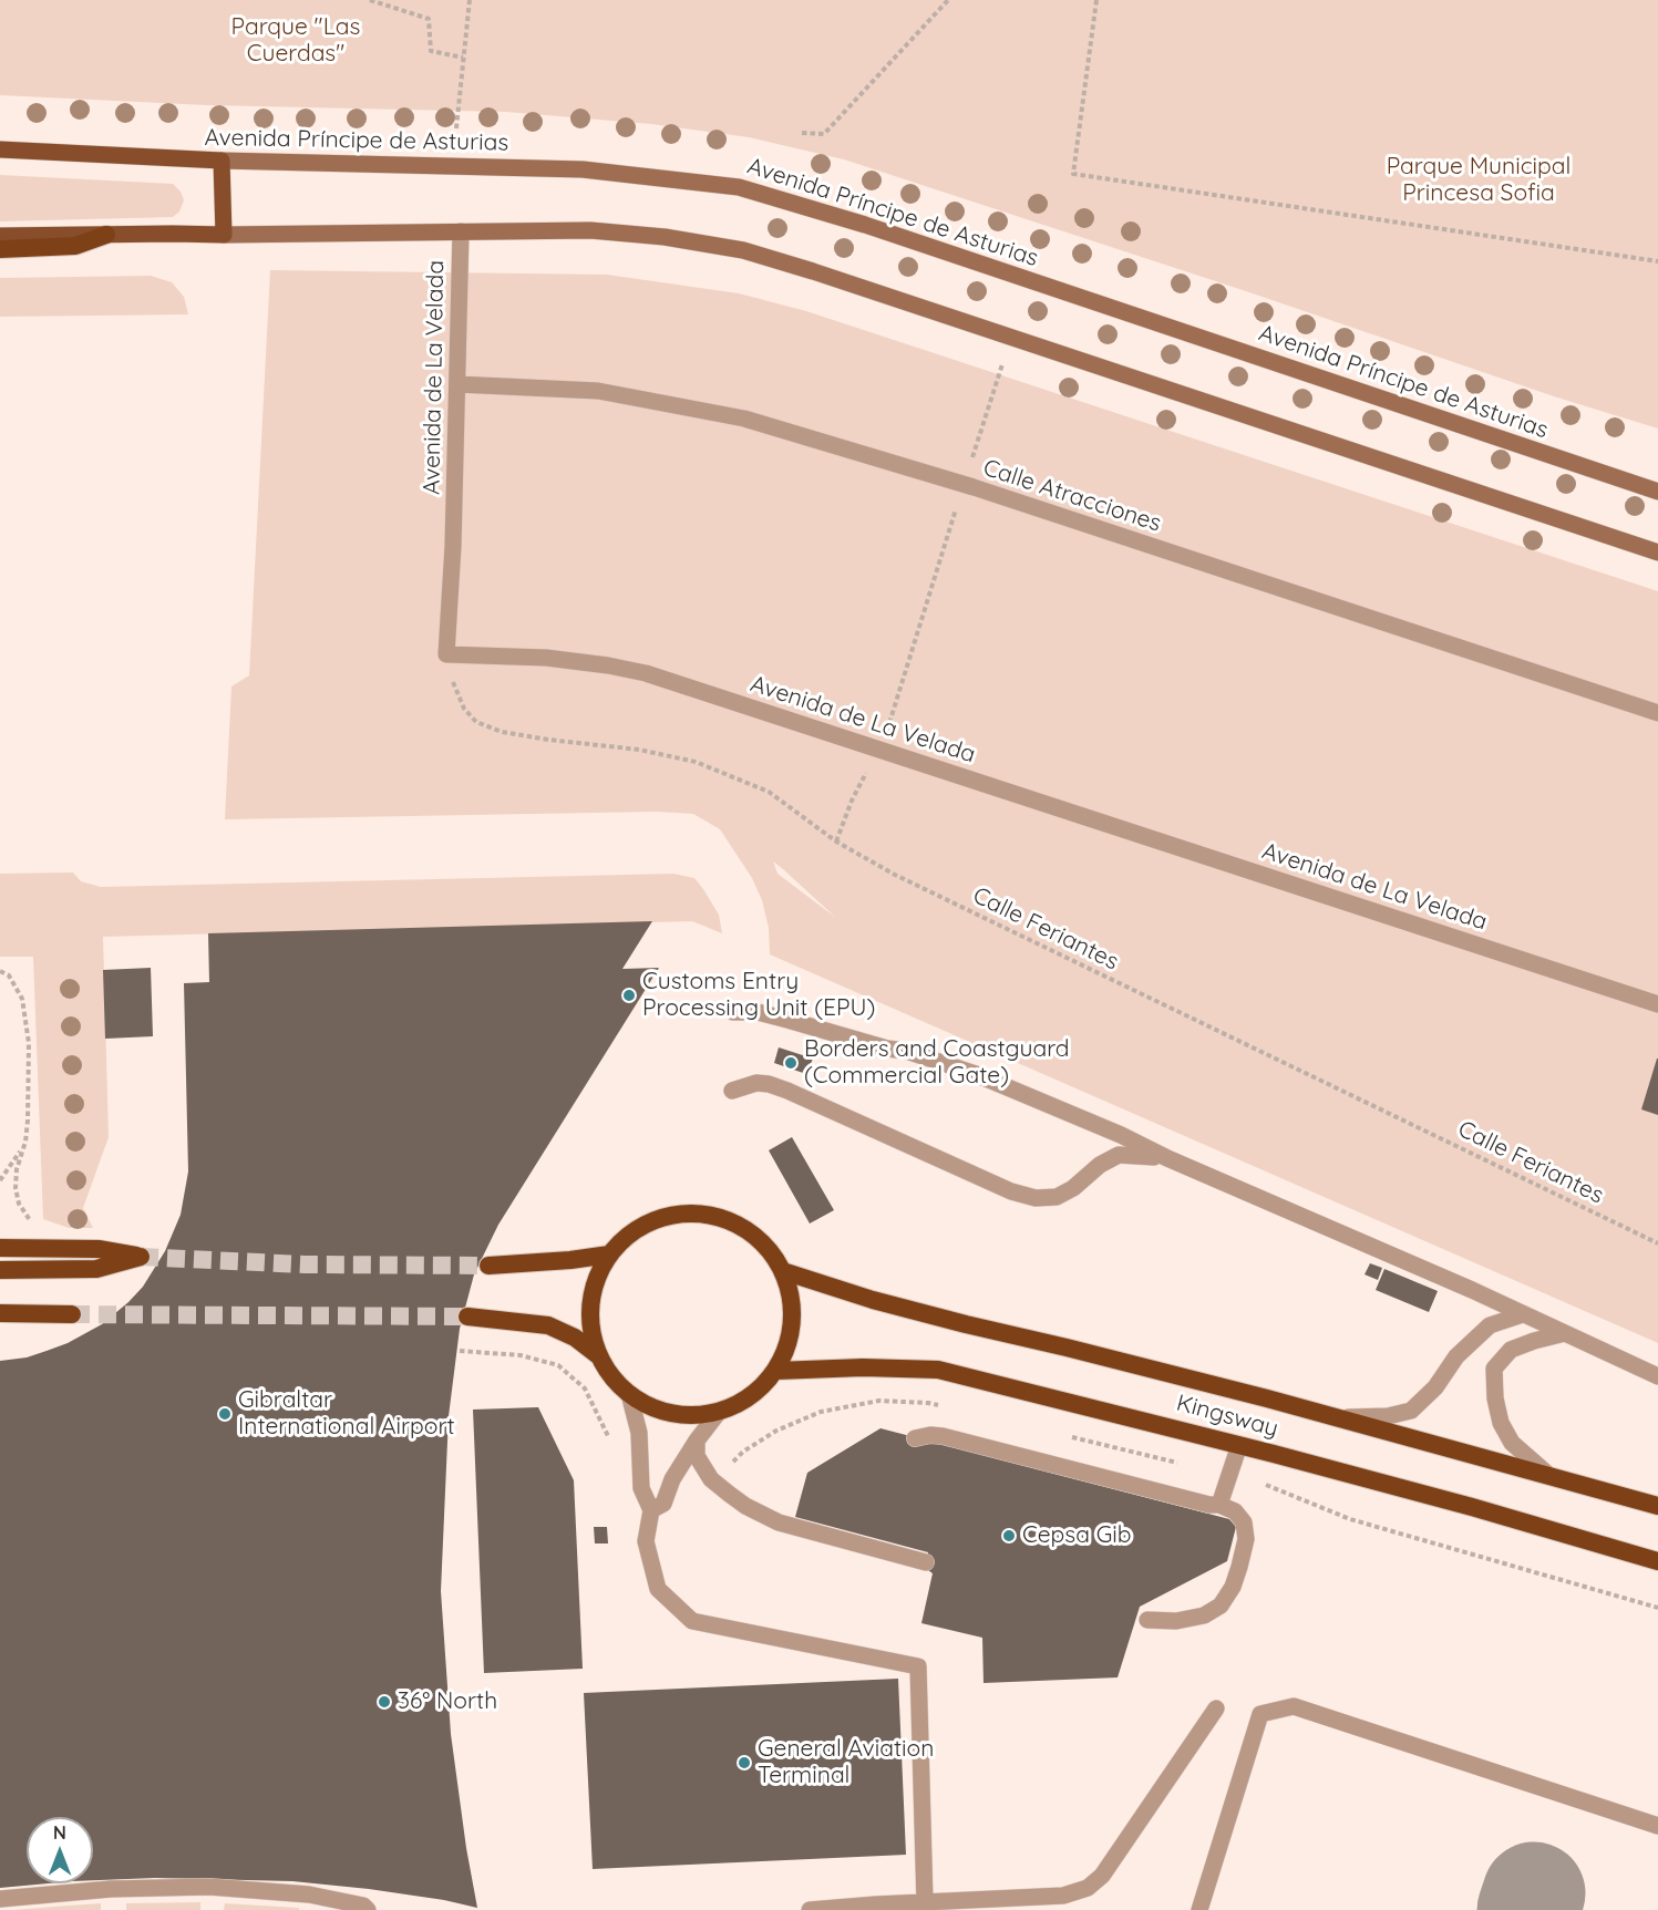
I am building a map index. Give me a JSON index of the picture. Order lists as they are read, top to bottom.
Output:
{
  "streets": {
    "highway": ["Kingsway"],
    "main road": ["Avenida Príncipe de Asturias"],
    "lane": ["Avenida de La Velada", "Calle Atracciones"],
    "path": ["Calle Feriantes"]
  },
  "crossings": [
    ["Avenida de La Velada", "Calle Atracciones"],
    ["Avenida de La Velada", "Calle Feriantes"]
  ],
  "parks": ["Parque \"Las Cuerdas\"", "Parque Municipal Princesa Sofia"],
  "places": [
    "Customs Entry Processing Unit (EPU)",
    "Borders and Coastguard (Commercial Gate)",
    "Gibraltar International Airport",
    "Cepsa Gib",
    "36° North",
    "General Aviation Terminal"
  ],
  "north": "top"
}
